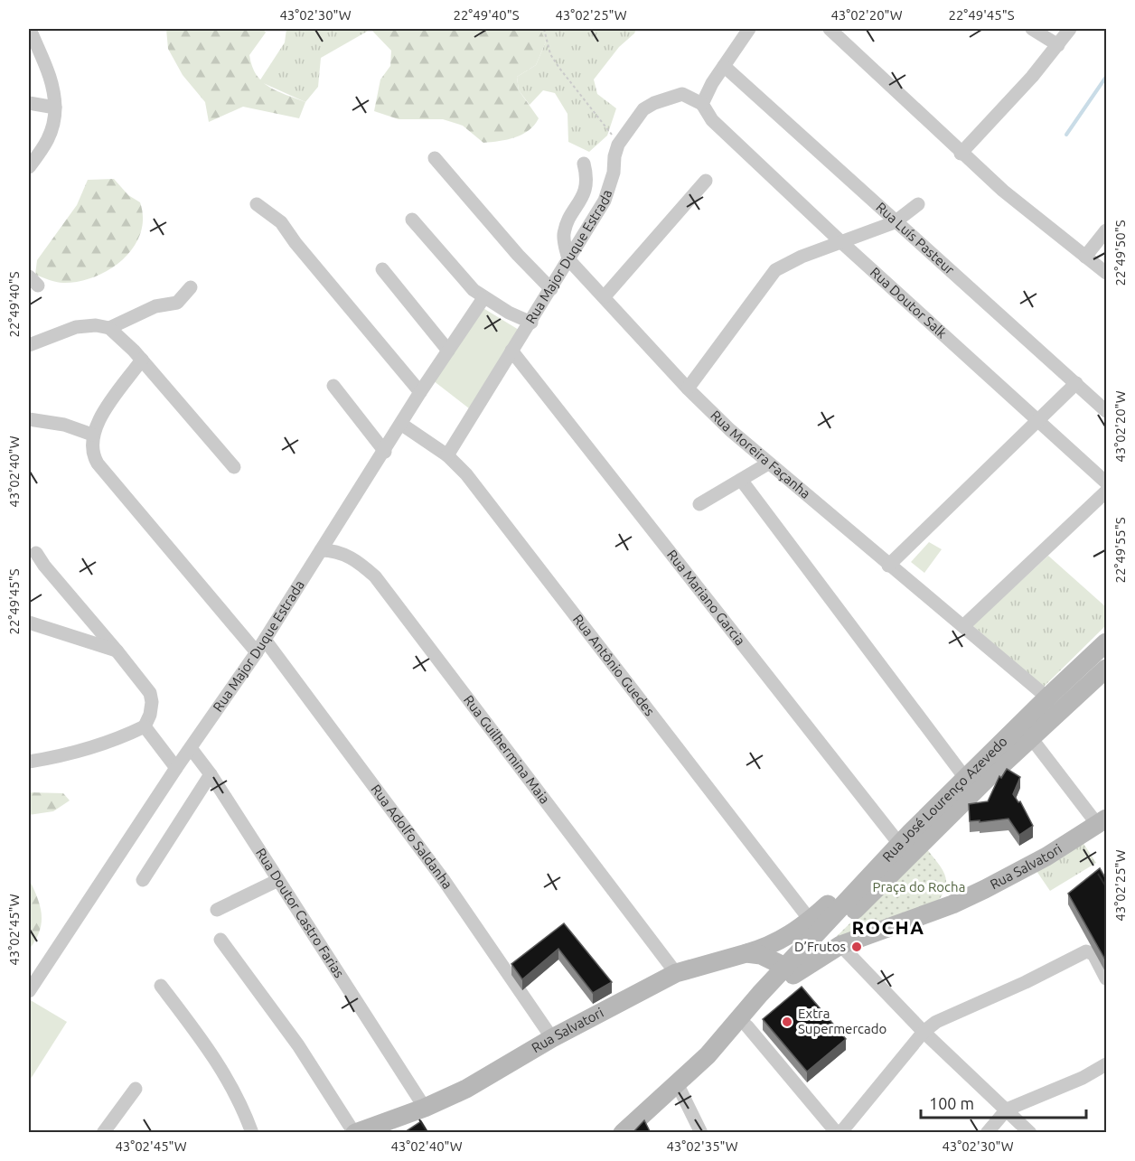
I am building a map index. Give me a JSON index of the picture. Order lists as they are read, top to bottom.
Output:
{
  "streets": {
    "main road": ["Rua José Lourenço Azevedo", "Rua Salvatori"],
    "street": [
      "Rua Luís Pasteur",
      "Rua Major Duque Estrada",
      "Rua Doutor Salk",
      "Rua Moreira Façanha",
      "Rua Mariano Garcia",
      "Rua Antônio Guedes",
      "Rua Guilhermina Maia",
      "Rua Adolfo Saldanha",
      "Rua Doutor Castro Farias"
    ]
  },
  "crossings": [
    ["Rua Major Duque Estrada", "Rua Doutor Salk"],
    ["Rua Major Duque Estrada", "Rua Moreira Façanha"],
    ["Rua Major Duque Estrada", "Rua Mariano Garcia"],
    ["Rua Major Duque Estrada", "Rua Antônio Guedes"],
    ["Rua Major Duque Estrada", "Rua Guilhermina Maia"],
    ["Rua Major Duque Estrada", "Rua Adolfo Saldanha"],
    ["Rua Major Duque Estrada", "Rua Doutor Castro Farias"],
    ["Rua Moreira Façanha", "Rua José Lourenço Azevedo"],
    ["Rua Mariano Garcia", "Rua José Lourenço Azevedo"],
    ["Rua Mariano Garcia", "Rua Salvatori"],
    ["Rua Antônio Guedes", "Rua Salvatori"],
    ["Rua Guilhermina Maia", "Rua Salvatori"],
    ["Rua José Lourenço Azevedo", "Rua Salvatori"],
    ["Rua Adolfo Saldanha", "Rua Salvatori"],
    ["Rua Salvatori", "Rua Doutor Castro Farias"]
  ],
  "districts": ["ROCHA"],
  "parks": ["Praça do Rocha"],
  "places": ["D’Frutos", "Extra Supermercado"],
  "scale_bar": "100 m",
  "coordinates": [
    "43°02'30\"W",
    "22°49'40\"S",
    "43°02'25\"W",
    "43°02'20\"W",
    "22°49'45\"S",
    "22°49'50\"S",
    "43°02'40\"W",
    "22°49'55\"S",
    "43°02'45\"W",
    "43°02'35\"W"
  ]
}
